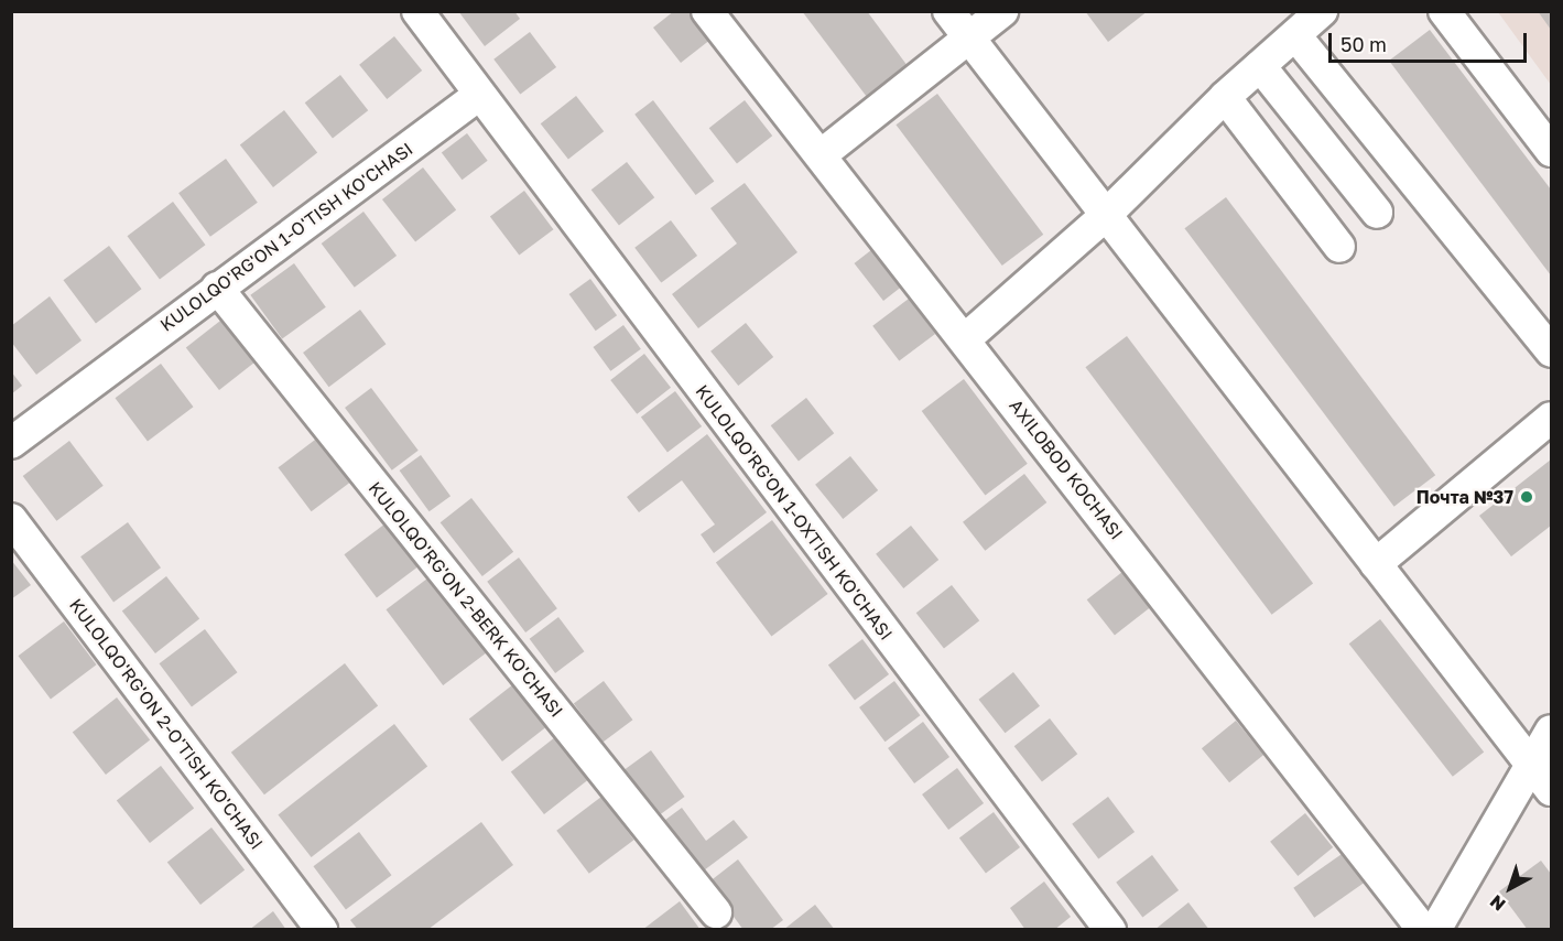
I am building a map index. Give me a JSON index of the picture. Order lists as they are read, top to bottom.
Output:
{
  "streets": {
    "street": [
      "KULOLQO'RG'ON 1-O'TISH KO'CHASI",
      "AXILOBOD KOCHASI",
      "KULOLQO'RG'ON 1-OXTISH KO'CHASI",
      "KULOLQO'RG'ON 2-BERK KO'CHASI",
      "KULOLQO'RG'ON 2-O'TISH KO'CHASI"
    ]
  },
  "crossings": [
    ["KULOLQO'RG'ON 1-O'TISH KO'CHASI", "KULOLQO'RG'ON 1-OXTISH KO'CHASI"],
    ["KULOLQO'RG'ON 1-O'TISH KO'CHASI", "KULOLQO'RG'ON 2-BERK KO'CHASI"]
  ],
  "places": ["Почта №37"],
  "scale_bar": "50 m",
  "north": "bottom left"
}
